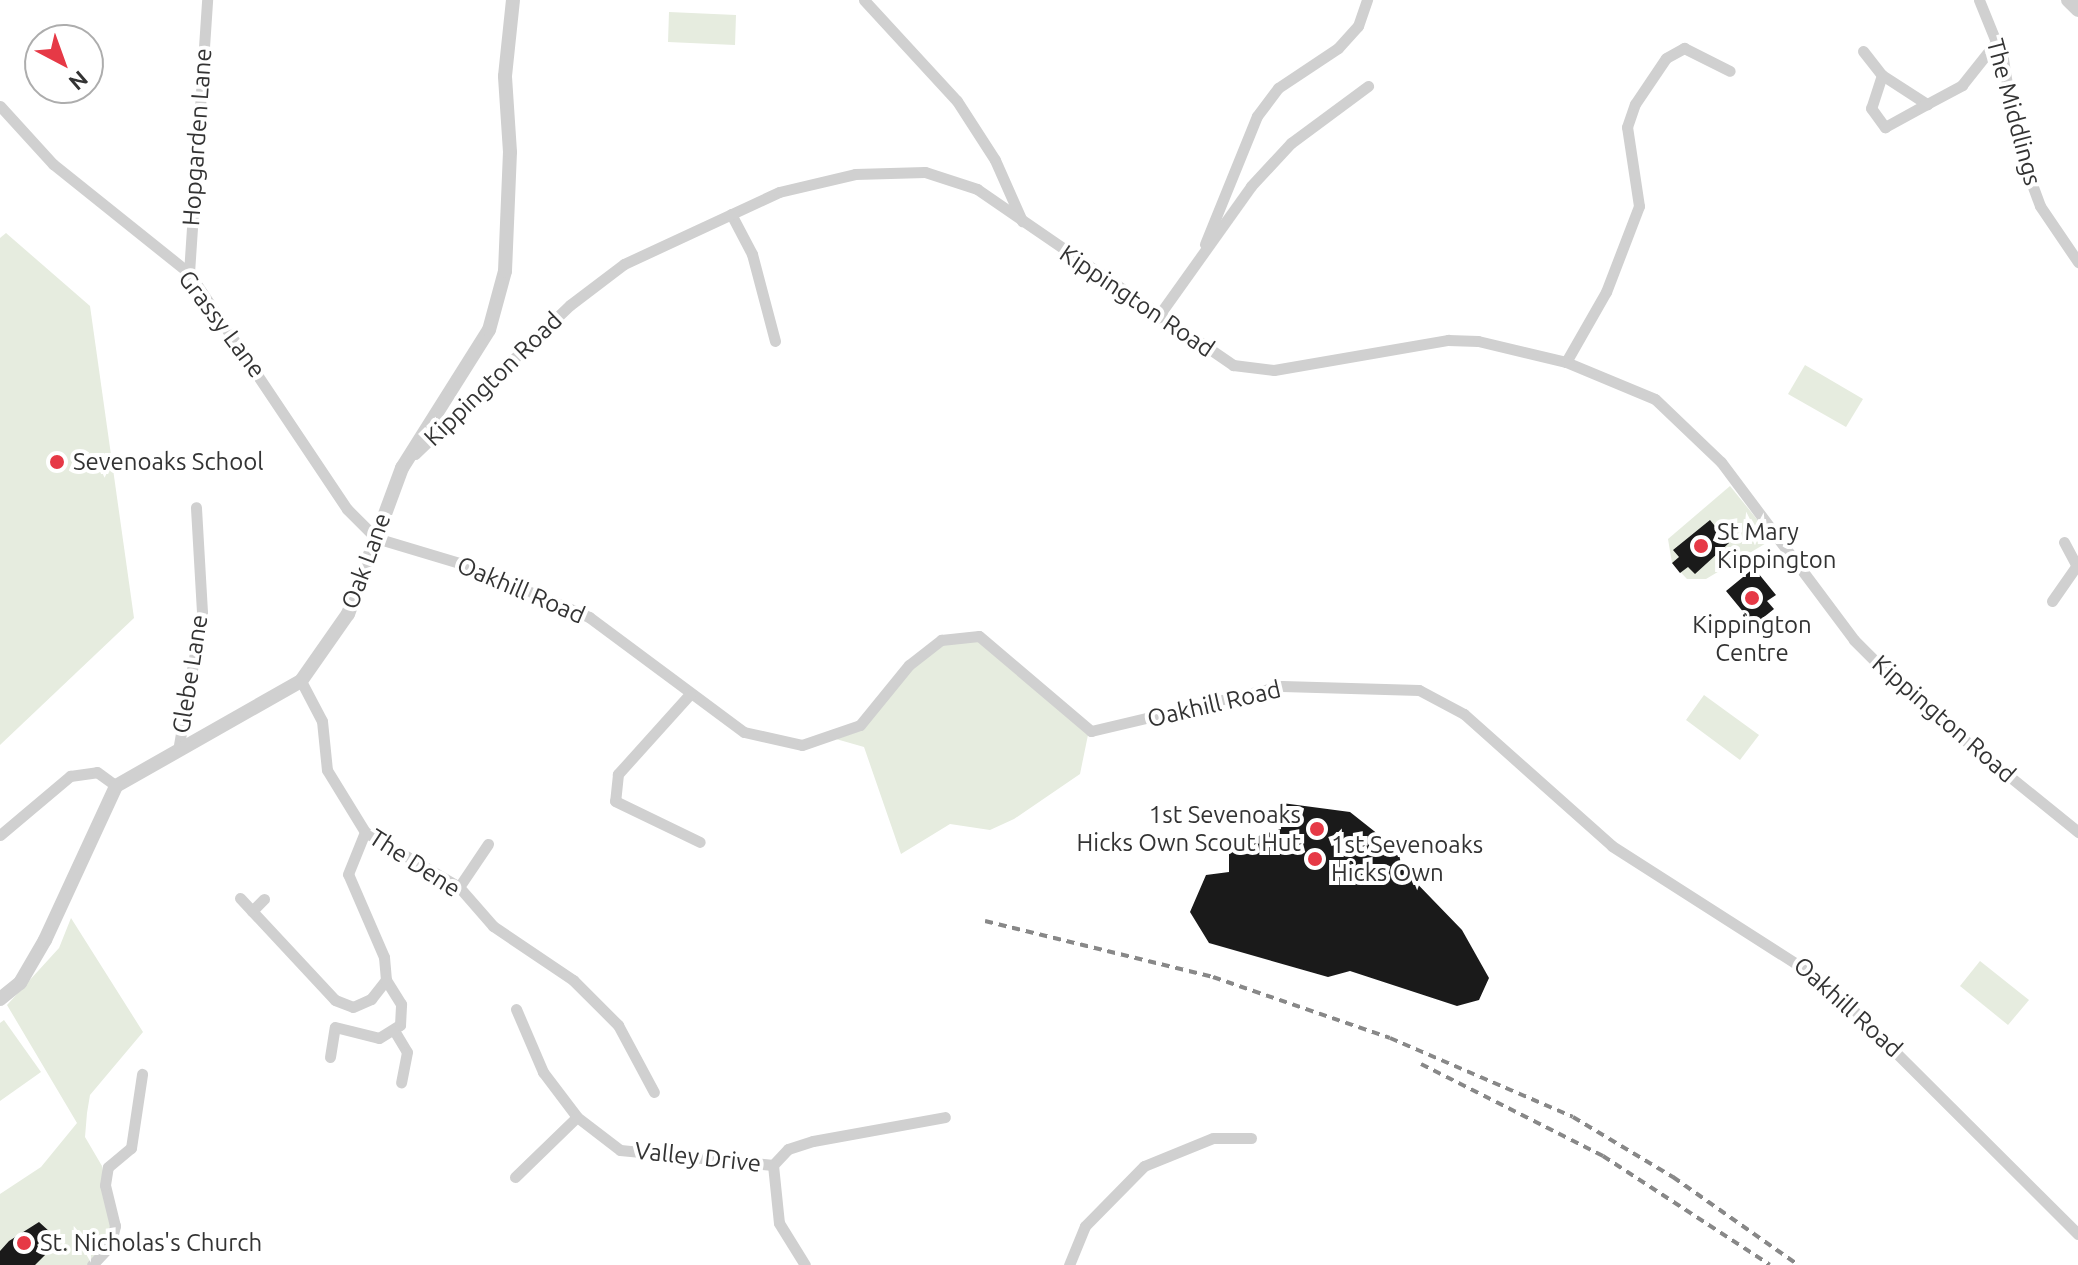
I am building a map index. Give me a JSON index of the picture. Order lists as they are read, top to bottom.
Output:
{
  "streets": {
    "street": [
      "The Middlings",
      "Hopgarden Lane",
      "Kippington Road",
      "Grassy Lane",
      "Oak Lane",
      "Oakhill Road",
      "Glebe Lane",
      "The Dene",
      "Valley Drive"
    ]
  },
  "crossings": [
    ["Hopgarden Lane", "Grassy Lane"],
    ["Kippington Road", "Oak Lane"],
    ["Grassy Lane", "Oak Lane"],
    ["Grassy Lane", "Oakhill Road"],
    ["Oak Lane", "Oakhill Road"],
    ["Oak Lane", "Glebe Lane"],
    ["Oak Lane", "The Dene"]
  ],
  "places": [
    "Sevenoaks School",
    "St Mary Kippington",
    "Kippington Centre",
    "1st Sevenoaks Hicks Own Scout Hut",
    "1st Sevenoaks Hicks Own",
    "St. Nicholas's Church"
  ],
  "north": "bottom right"
}
